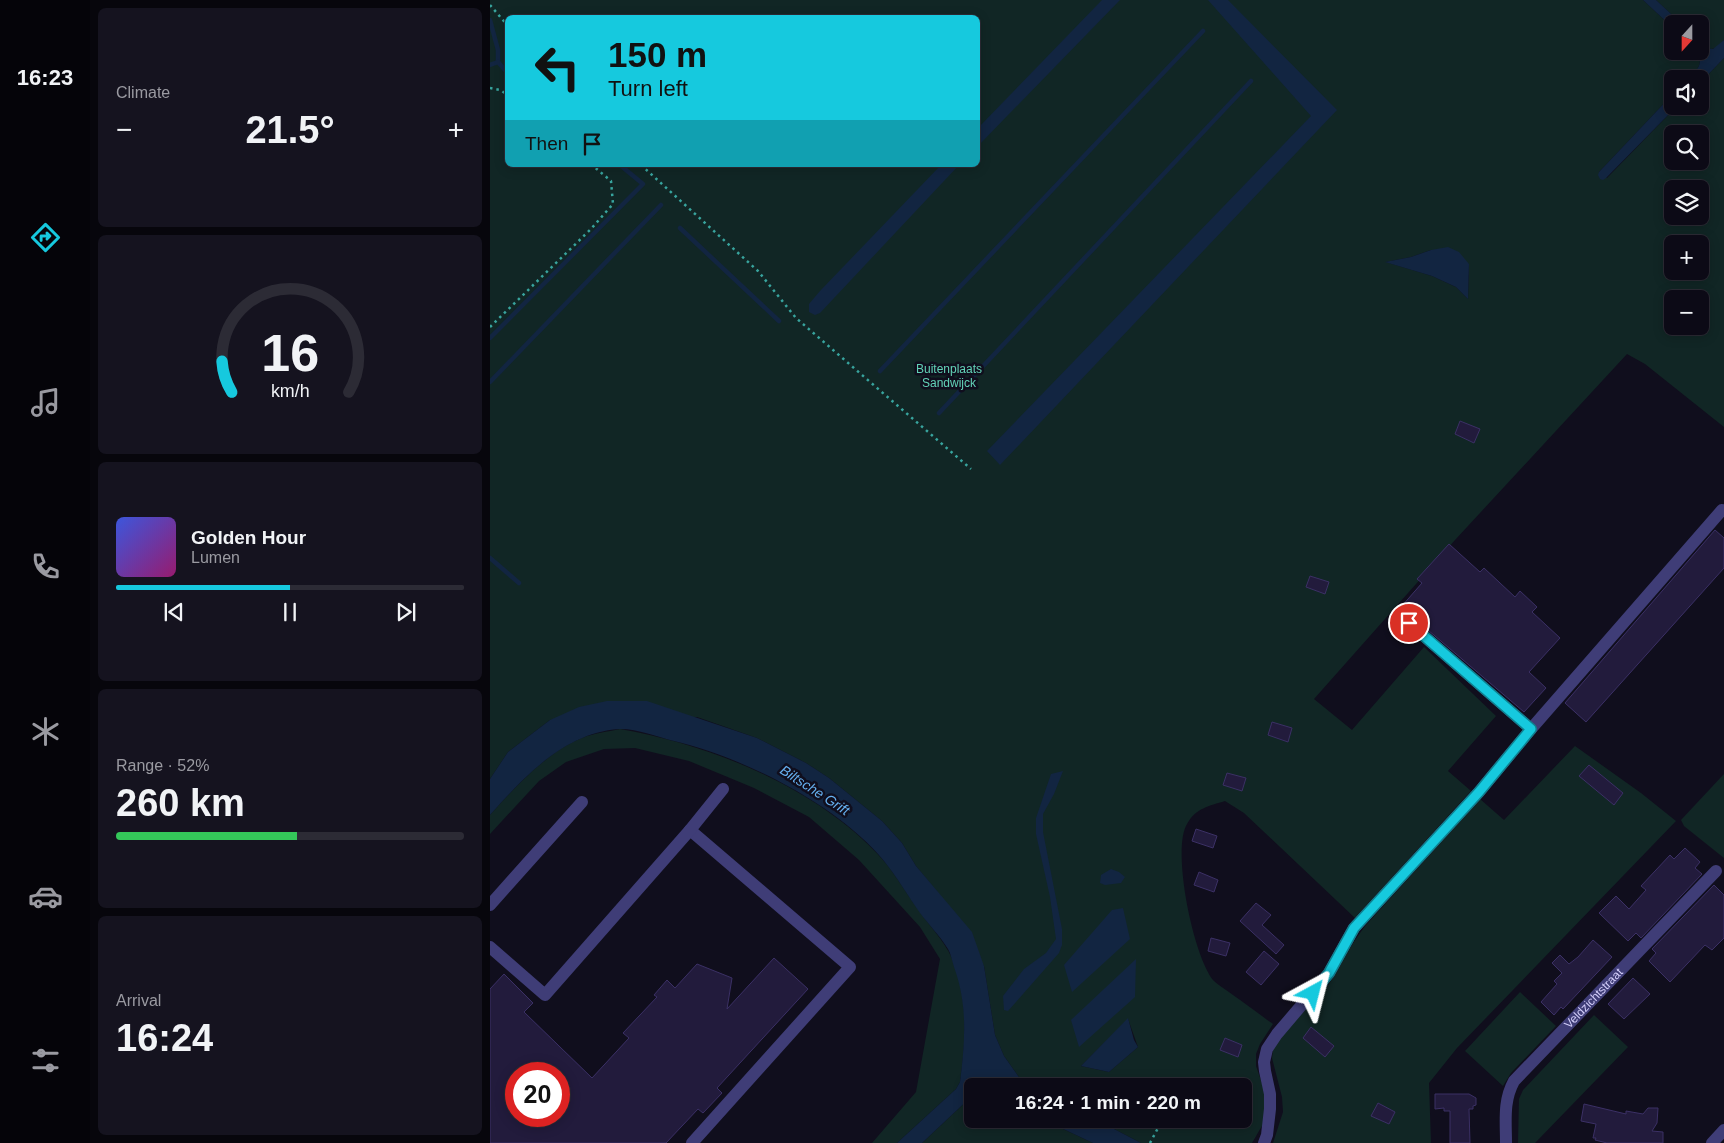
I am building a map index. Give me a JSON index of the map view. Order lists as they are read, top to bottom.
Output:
{
  "streets": {
    "street": ["Veldzichtstraat"]
  },
  "water": ["Biltsche Grift"],
  "parks": ["Buitenplaats Sandwijck"],
  "north": "bottom",
  "page": {
    "tabs": "16:23",
    "tile": [
      "Climate",
      ["Range · 52%", "260 km"],
      ["Arrival", "16:24"]
    ],
    "map_buttons": ["+", "−"],
    "turn": ["150 m", "Turn left"],
    "heat": ["−", "21.5°", "+"],
    "then": "Then",
    "song": ["Golden Hour", "Lumen"],
    "limit": "20",
    "trip": "16:24 · 1 min · 220 m",
    "gauge": ["16", "km/h"]
  }
}
